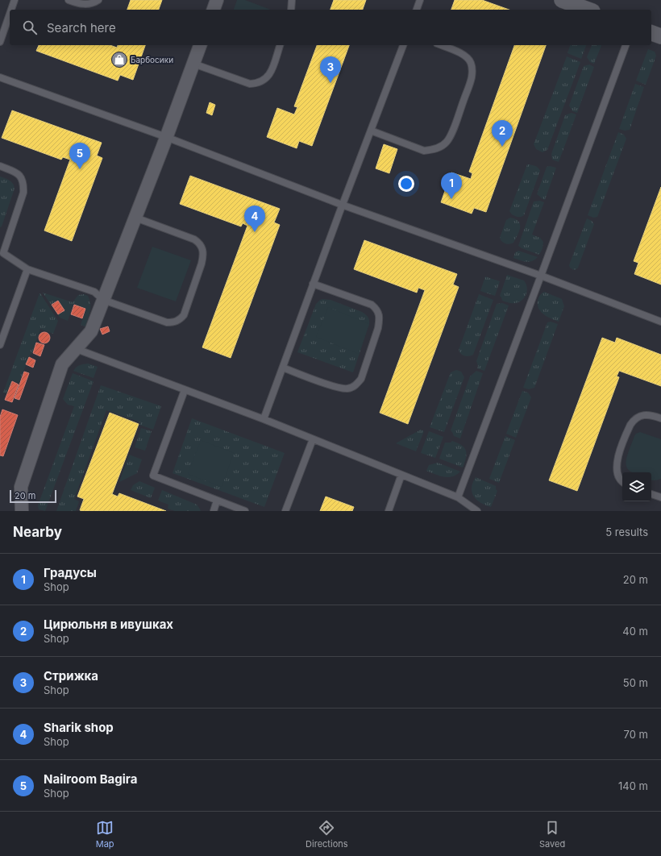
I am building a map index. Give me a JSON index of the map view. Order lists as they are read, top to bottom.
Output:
{
  "places": {
    "shop": ["Барбосики"]
  },
  "scale_bar": "20 m",
  "page": {
    "search": "Search here",
    "pins": [
      "3",
      "2",
      "5",
      "1",
      "4"
    ],
    "scale": "20 m",
    "heading": ["Nearby", "5 results"],
    "list": [
      {
        "mark": "1",
        "name": "Градусы",
        "note": "Shop",
        "value": "20 m"
      },
      {
        "mark": "2",
        "name": "Цирюльня в ивушках",
        "note": "Shop",
        "value": "40 m"
      },
      {
        "mark": "3",
        "name": "Стрижка",
        "note": "Shop",
        "value": "50 m"
      },
      {
        "mark": "4",
        "name": "Sharik shop",
        "note": "Shop",
        "value": "70 m"
      },
      {
        "mark": "5",
        "name": "Nailroom Bagira",
        "note": "Shop",
        "value": "140 m"
      }
    ],
    "nav": ["Map", "Directions", "Saved"]
  }
}
